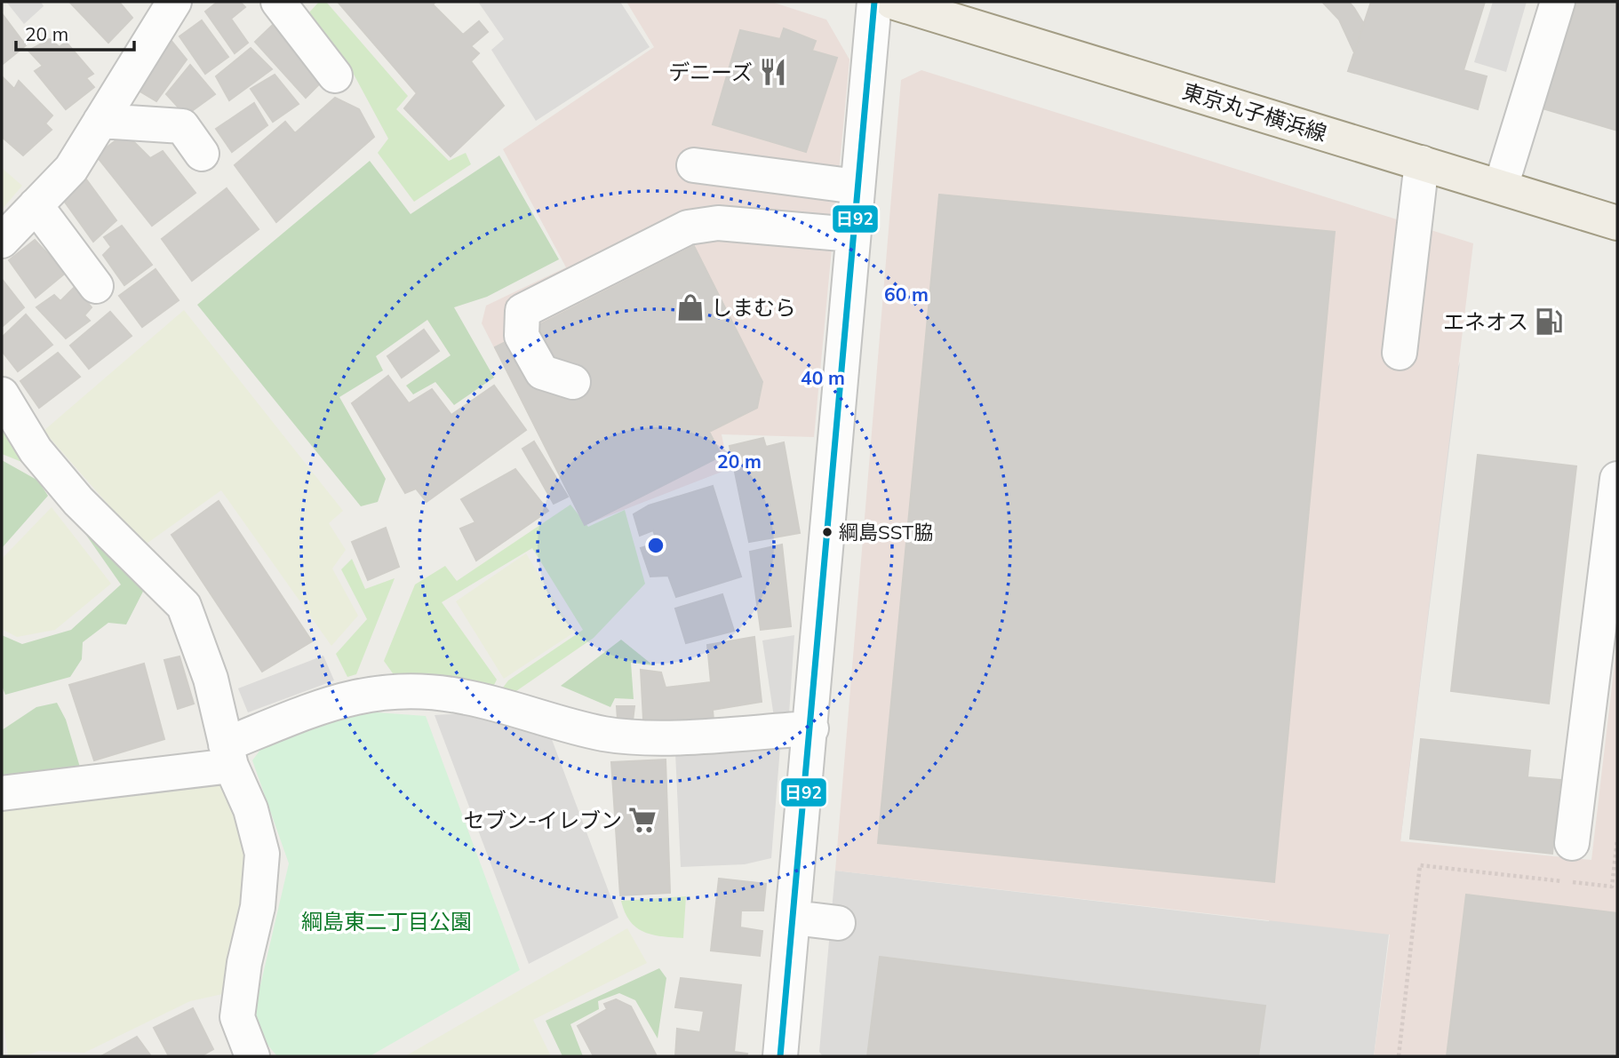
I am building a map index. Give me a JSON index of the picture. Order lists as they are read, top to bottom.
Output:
{
  "streets": {
    "main road": ["東京丸子横浜線"]
  },
  "parks": ["綱島東二丁目公園"],
  "places": {
    "restaurant": ["デニーズ"],
    "shop": ["しまむら"],
    "fuel station": ["エネオス"],
    "other": ["綱島SST脇"],
    "supermarket": ["セブン-イレブン"]
  },
  "lines": ["transit line 日92"],
  "scale_bar": "20 m",
  "rings": ["60 m", "40 m", "20 m"]
}
